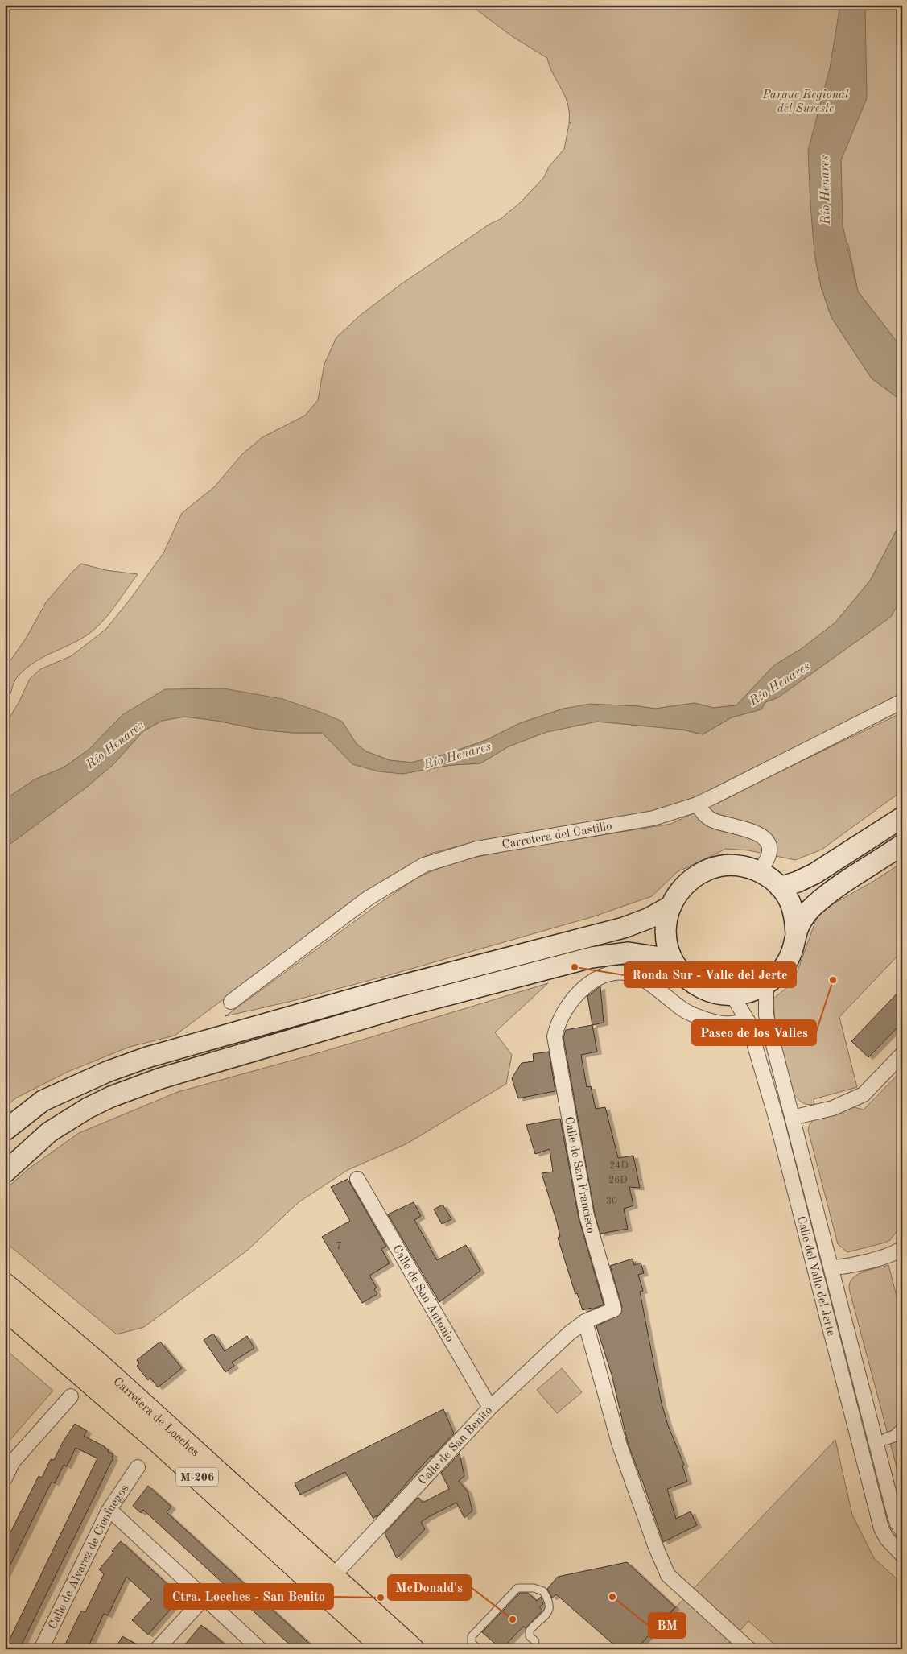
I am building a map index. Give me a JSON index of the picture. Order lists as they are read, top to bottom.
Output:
{
  "streets": {
    "main road": ["Carretera de Loeches", "M-206"],
    "street": [
      "Carretera del Castillo",
      "Calle de San Francisco",
      "Calle del Valle del Jerte",
      "Calle de San Antonio",
      "Calle de San Benito",
      "Calle de Álvarez de Cienfuegos"
    ]
  },
  "crossings": [
    ["Calle de San Francisco", "Calle del Valle del Jerte"],
    ["Calle de San Francisco", "Calle de San Benito"],
    ["Calle de San Antonio", "Calle de San Benito"],
    ["Carretera de Loeches", "Calle de San Benito"]
  ],
  "water": ["Río Henares"],
  "parks": ["Parque Regional del Sureste"],
  "places": [
    "Ronda Sur - Valle del Jerte",
    "Paseo de los Valles",
    "BM",
    "Ctra. Loeches - San Benito",
    "McDonald's"
  ],
  "house_numbers": [
    "24D",
    "26D",
    "30",
    "7"
  ]
}
